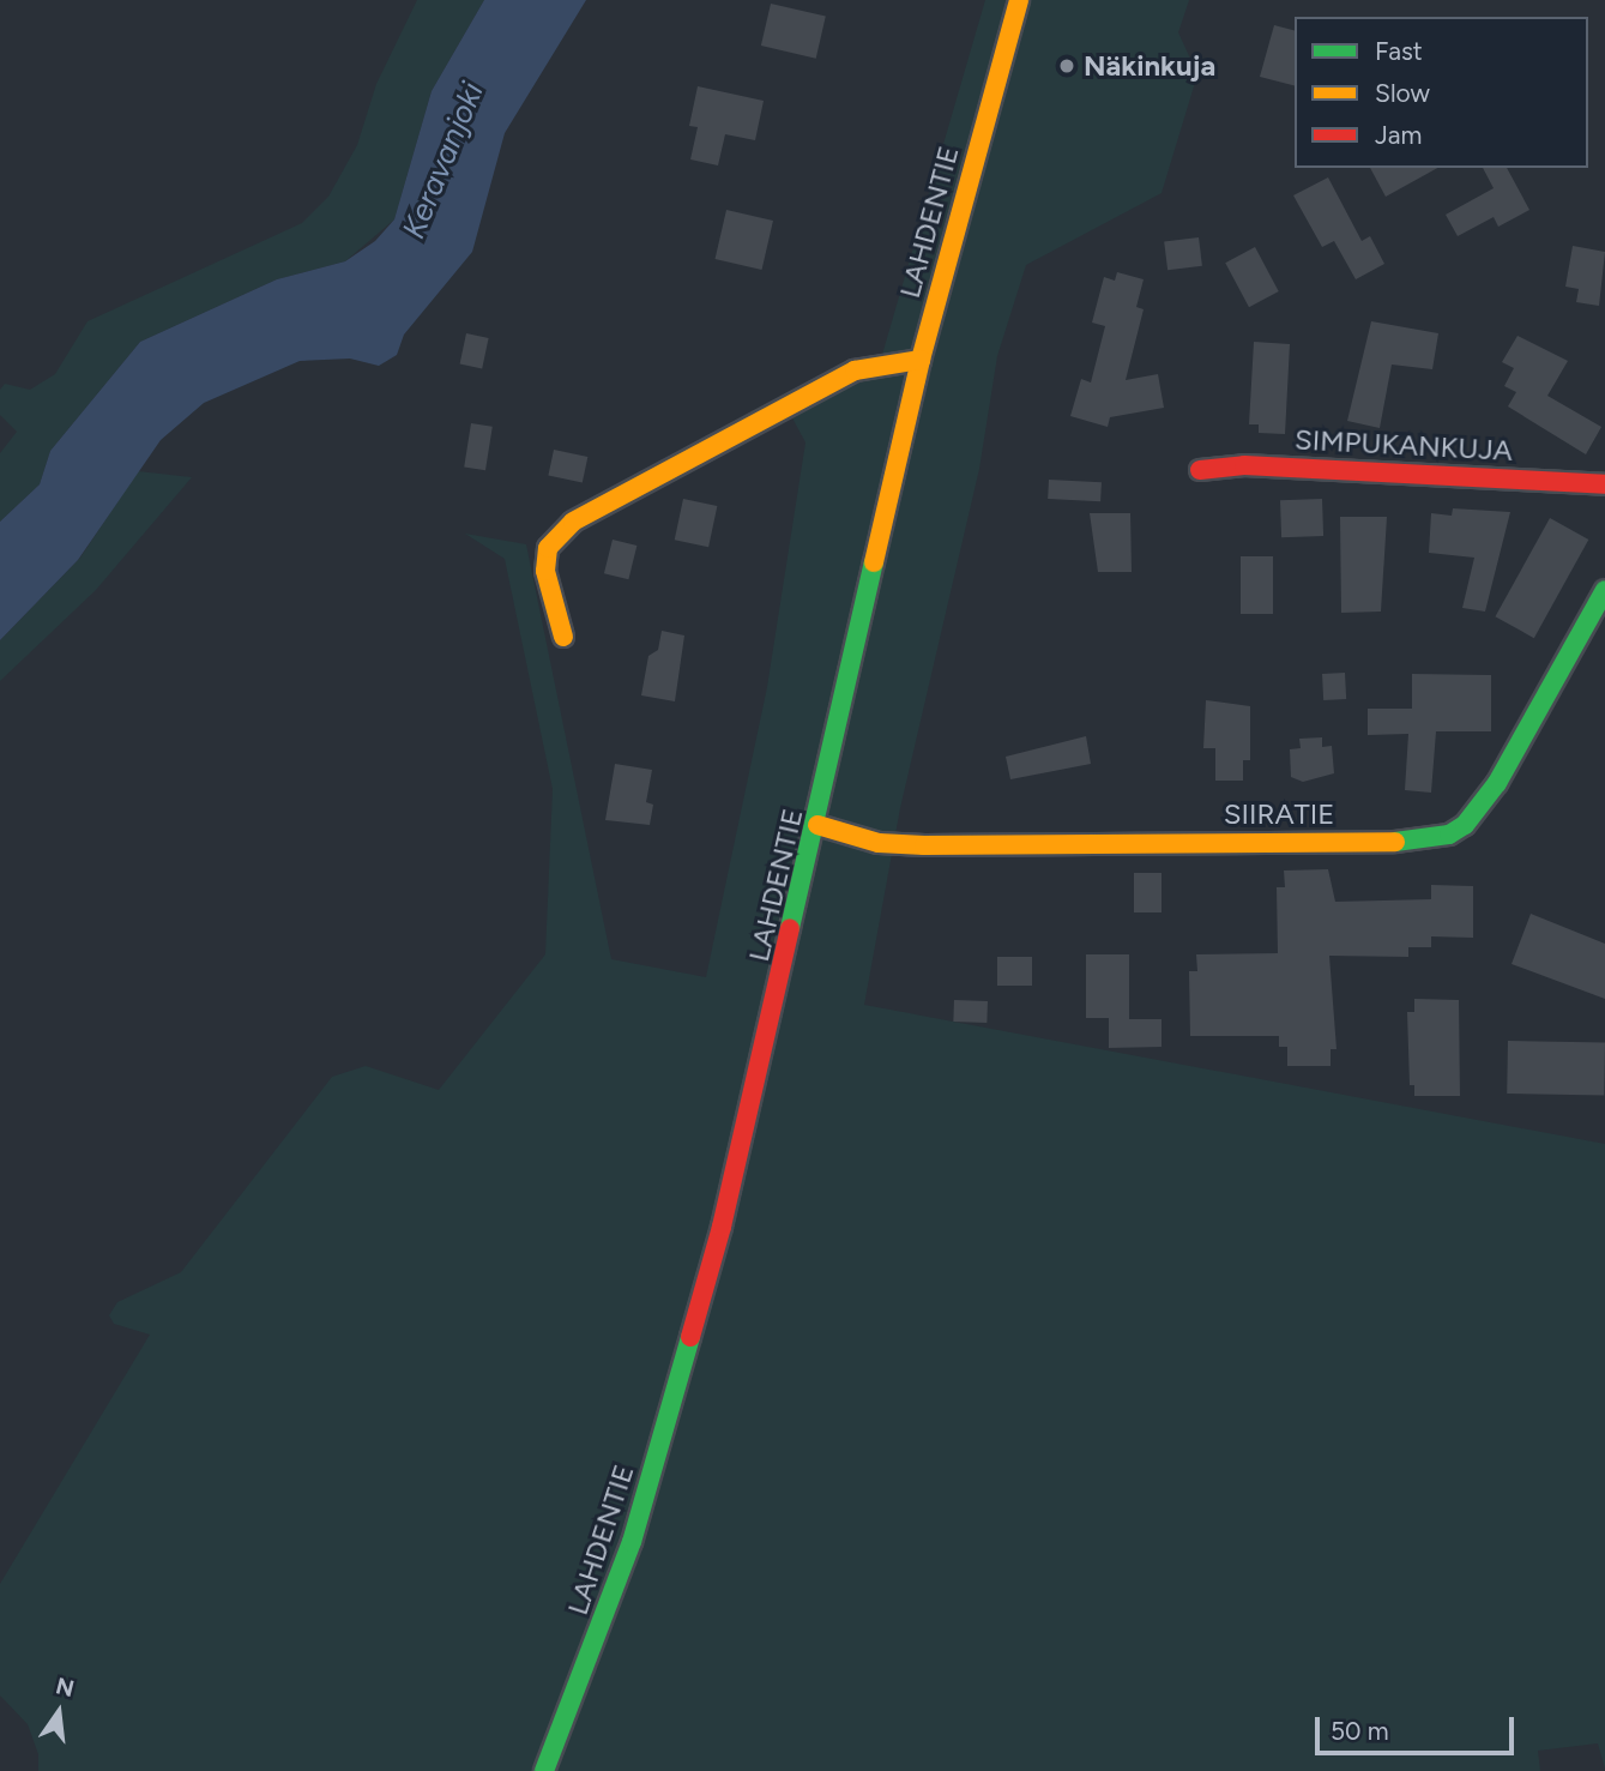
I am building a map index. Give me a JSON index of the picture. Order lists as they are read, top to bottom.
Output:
{
  "streets": {
    "street": ["LAHDENTIE", "SIMPUKANKUJA", "SIIRATIE"]
  },
  "crossings": [
    ["LAHDENTIE", "SIIRATIE"]
  ],
  "water": ["Keravanjoki"],
  "places": ["Näkinkuja"],
  "legend": ["Fast", "Slow", "Jam"],
  "scale_bar": "50 m",
  "north": "top"
}
